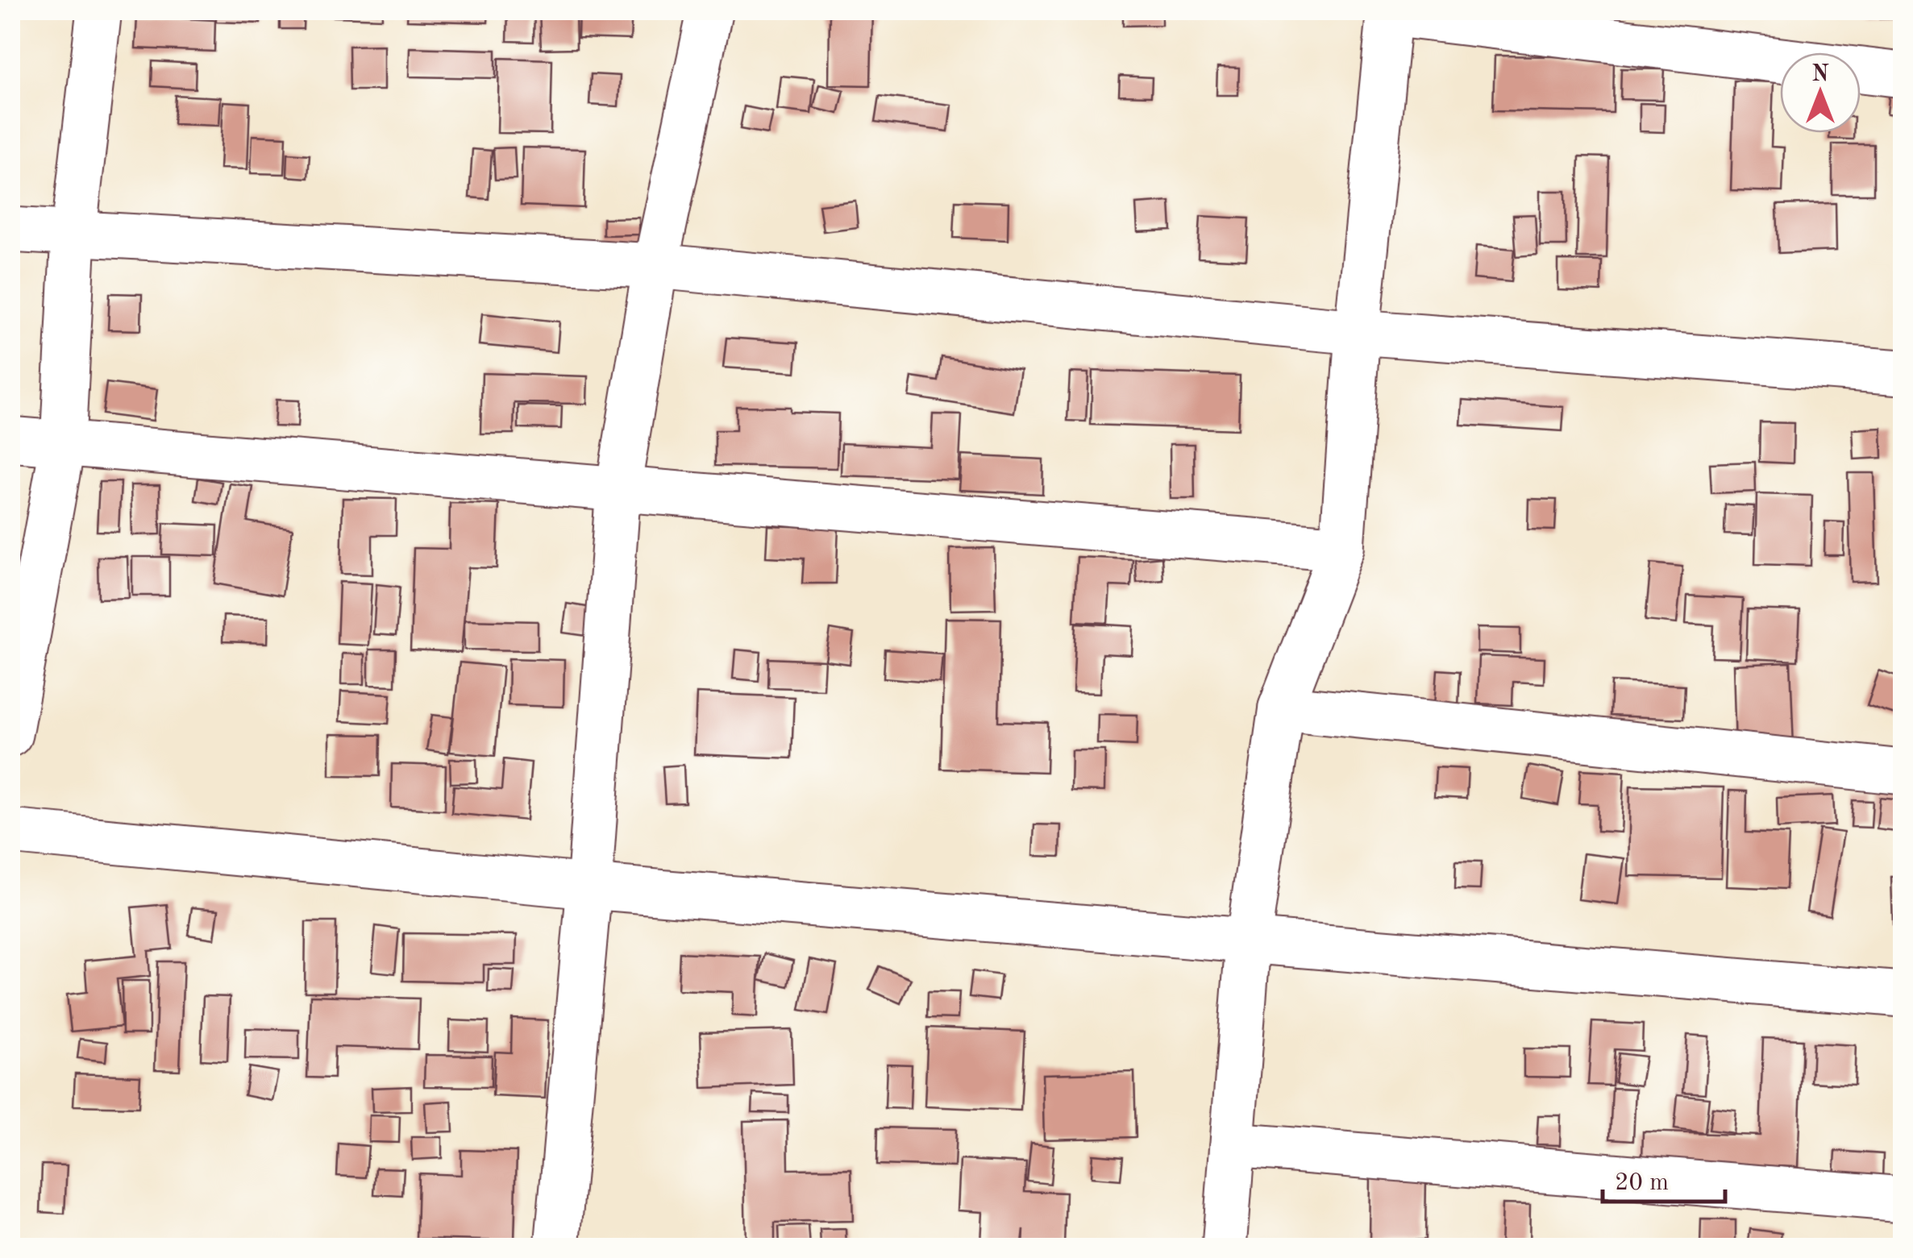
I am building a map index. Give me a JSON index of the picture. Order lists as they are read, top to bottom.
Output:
{
  "scale_bar": "20 m",
  "north": "top"
}
